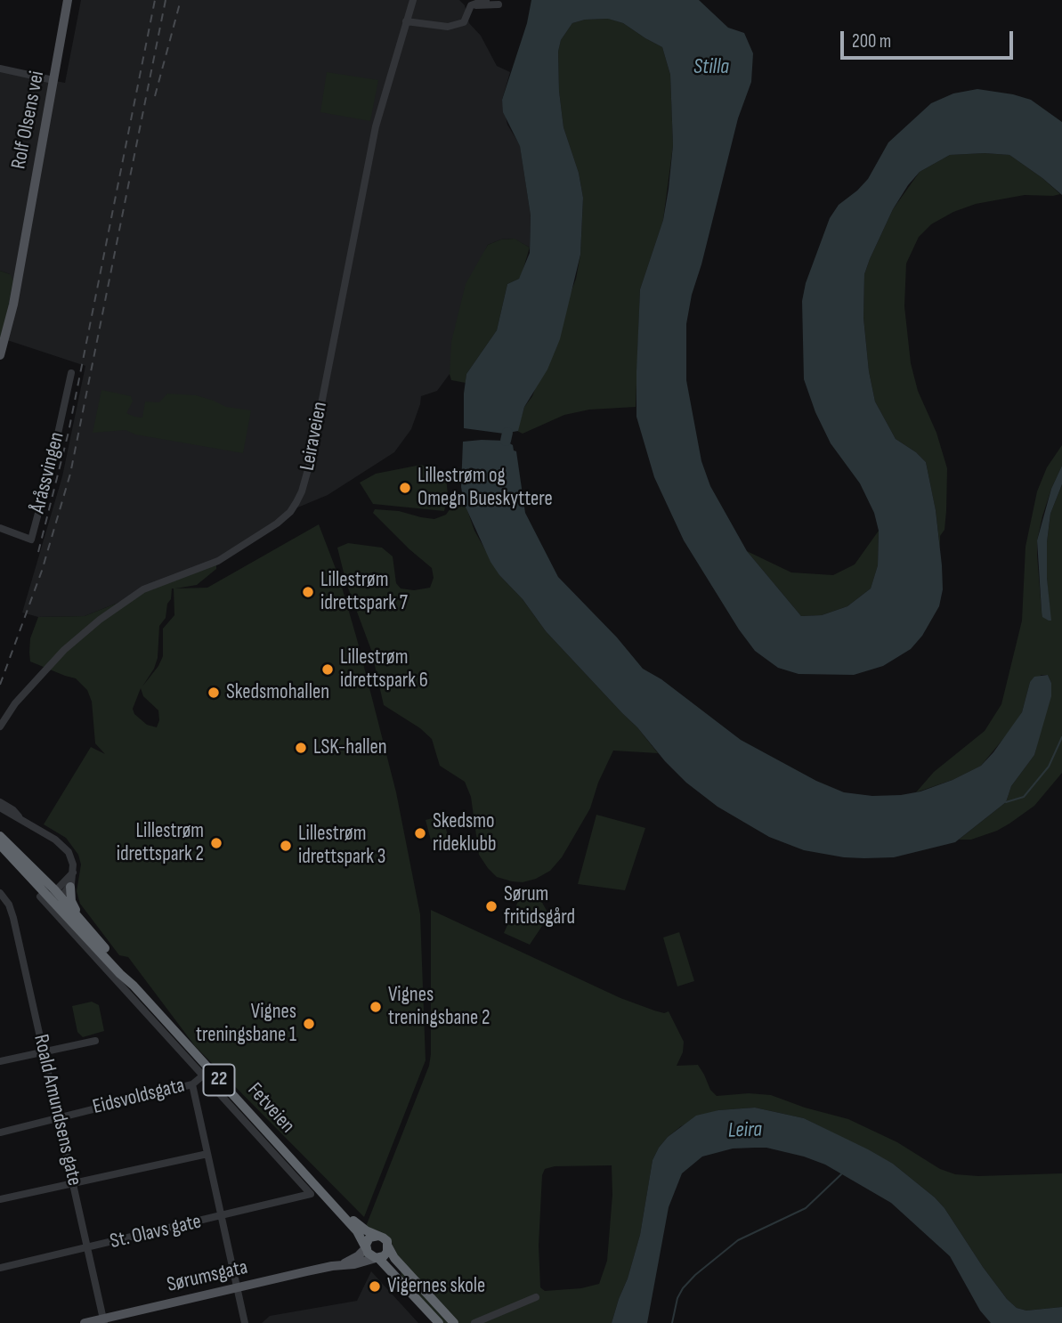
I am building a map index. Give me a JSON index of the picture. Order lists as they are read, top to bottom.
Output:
{
  "streets": {
    "highway": ["22", "Fetveien"],
    "main road": ["Rolf Olsens vei", "Sørumsgata"],
    "street": [
      "Leiraveien",
      "Åråssvingen",
      "Eidsvoldsgata",
      "Roald Amundsens gate",
      "St. Olavs gate"
    ]
  },
  "crossings": [
    ["22", "Fetveien"],
    ["22", "Sørumsgata"],
    ["Eidsvoldsgata", "Roald Amundsens gate"],
    ["Eidsvoldsgata", "St. Olavs gate"],
    ["Fetveien", "Sørumsgata"],
    ["Roald Amundsens gate", "St. Olavs gate"],
    ["Roald Amundsens gate", "Sørumsgata"]
  ],
  "water": ["Stilla", "Leira"],
  "places": [
    "Lillestrøm og Omegn Bueskyttere",
    "Lillestrøm idrettspark 7",
    "Lillestrøm idrettspark 6",
    "Skedsmohallen",
    "LSK-hallen",
    "Skedsmo rideklubb",
    "Lillestrøm idrettspark 2",
    "Lillestrøm idrettspark 3",
    "Sørum fritidsgård",
    "Vignes treningsbane 2",
    "Vignes treningsbane 1",
    "Vigernes skole"
  ],
  "scale_bar": "200 m"
}
